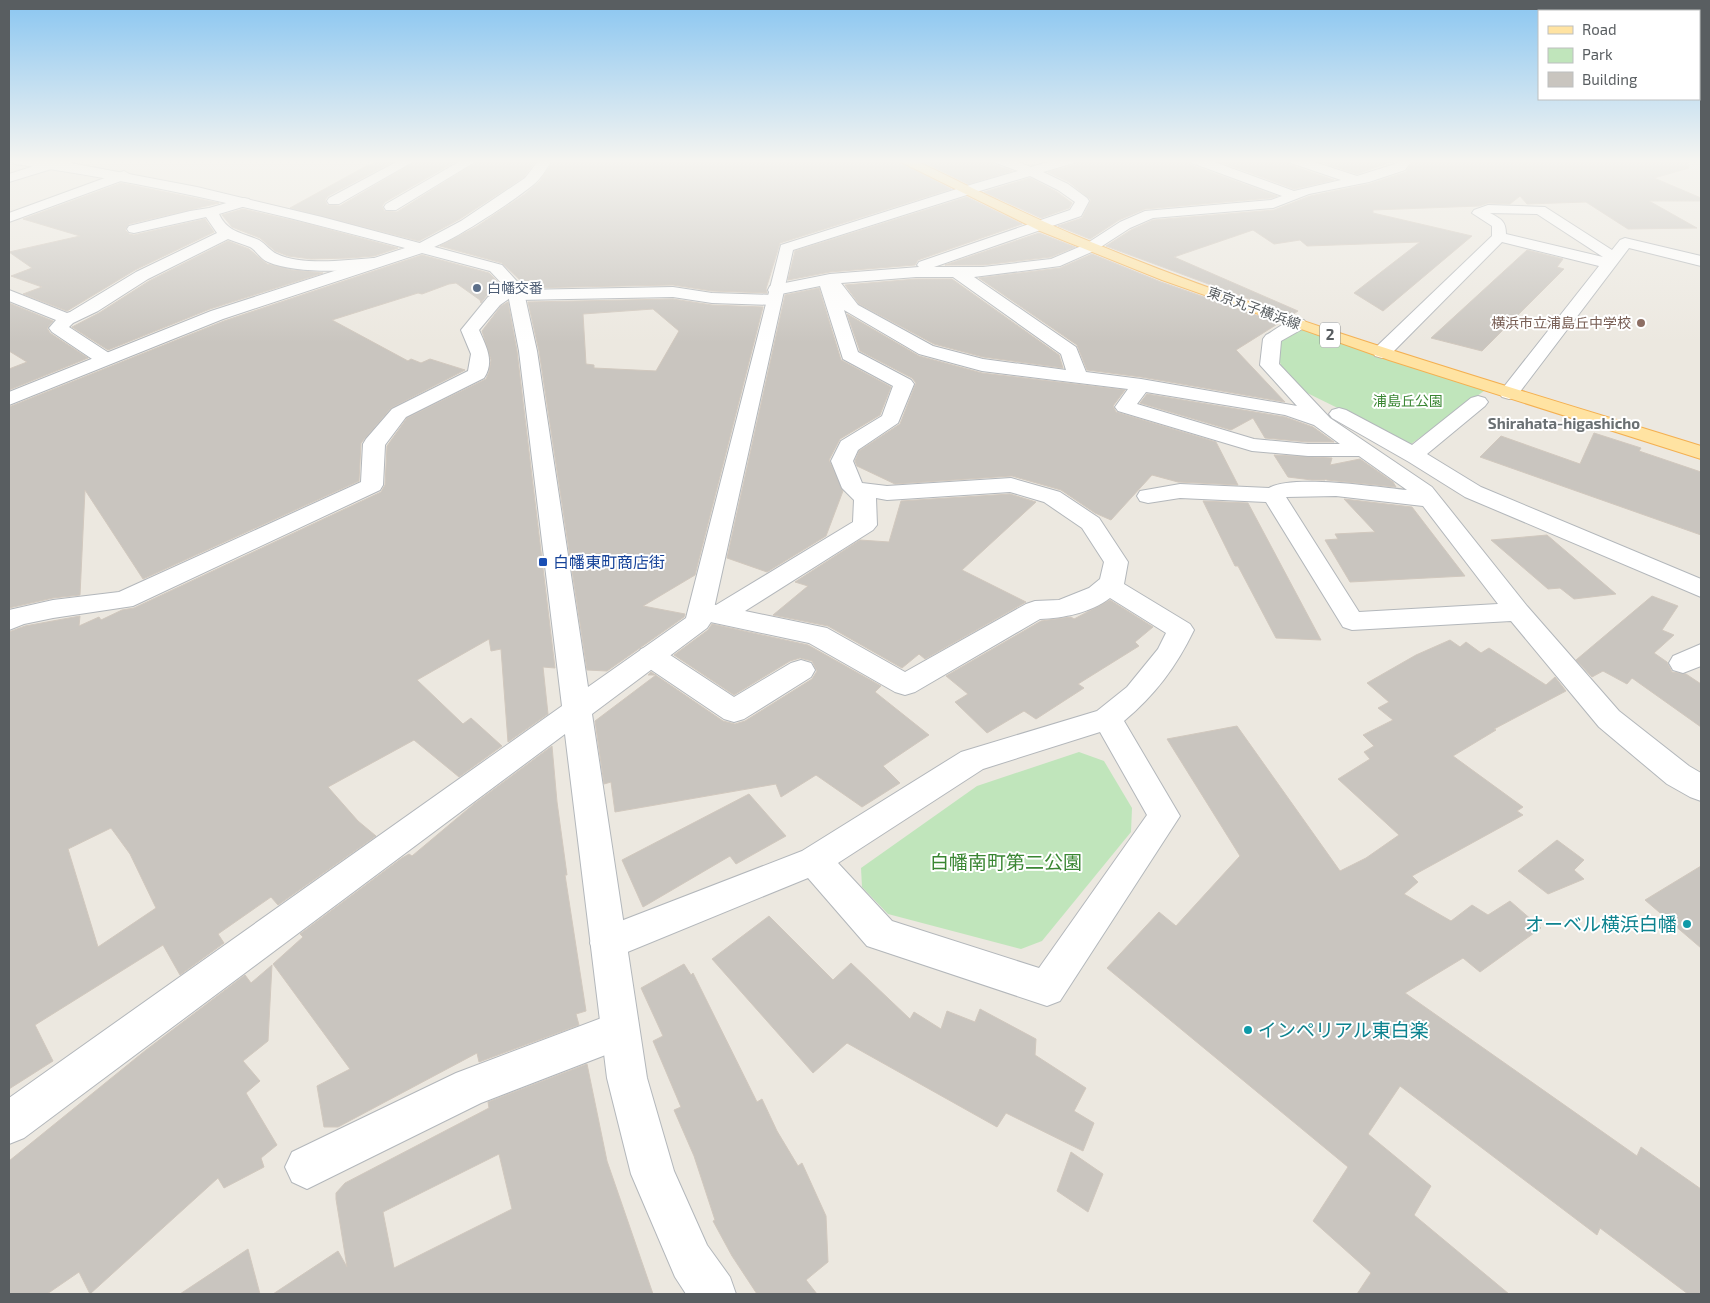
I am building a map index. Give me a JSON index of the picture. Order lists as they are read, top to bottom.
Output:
{
  "streets": {
    "main road": ["東京丸子横浜線", "2"]
  },
  "districts": ["Shirahata-higashicho"],
  "parks": ["浦島丘公園", "白幡南町第二公園"],
  "places": {
    "other": [
      "白幡交番",
      "横浜市立浦島丘中学校",
      "オーベル横浜白幡",
      "インペリアル東白楽"
    ],
    "transit": ["白幡東町商店街"]
  },
  "legend": ["Road", "Park", "Building"]
}
